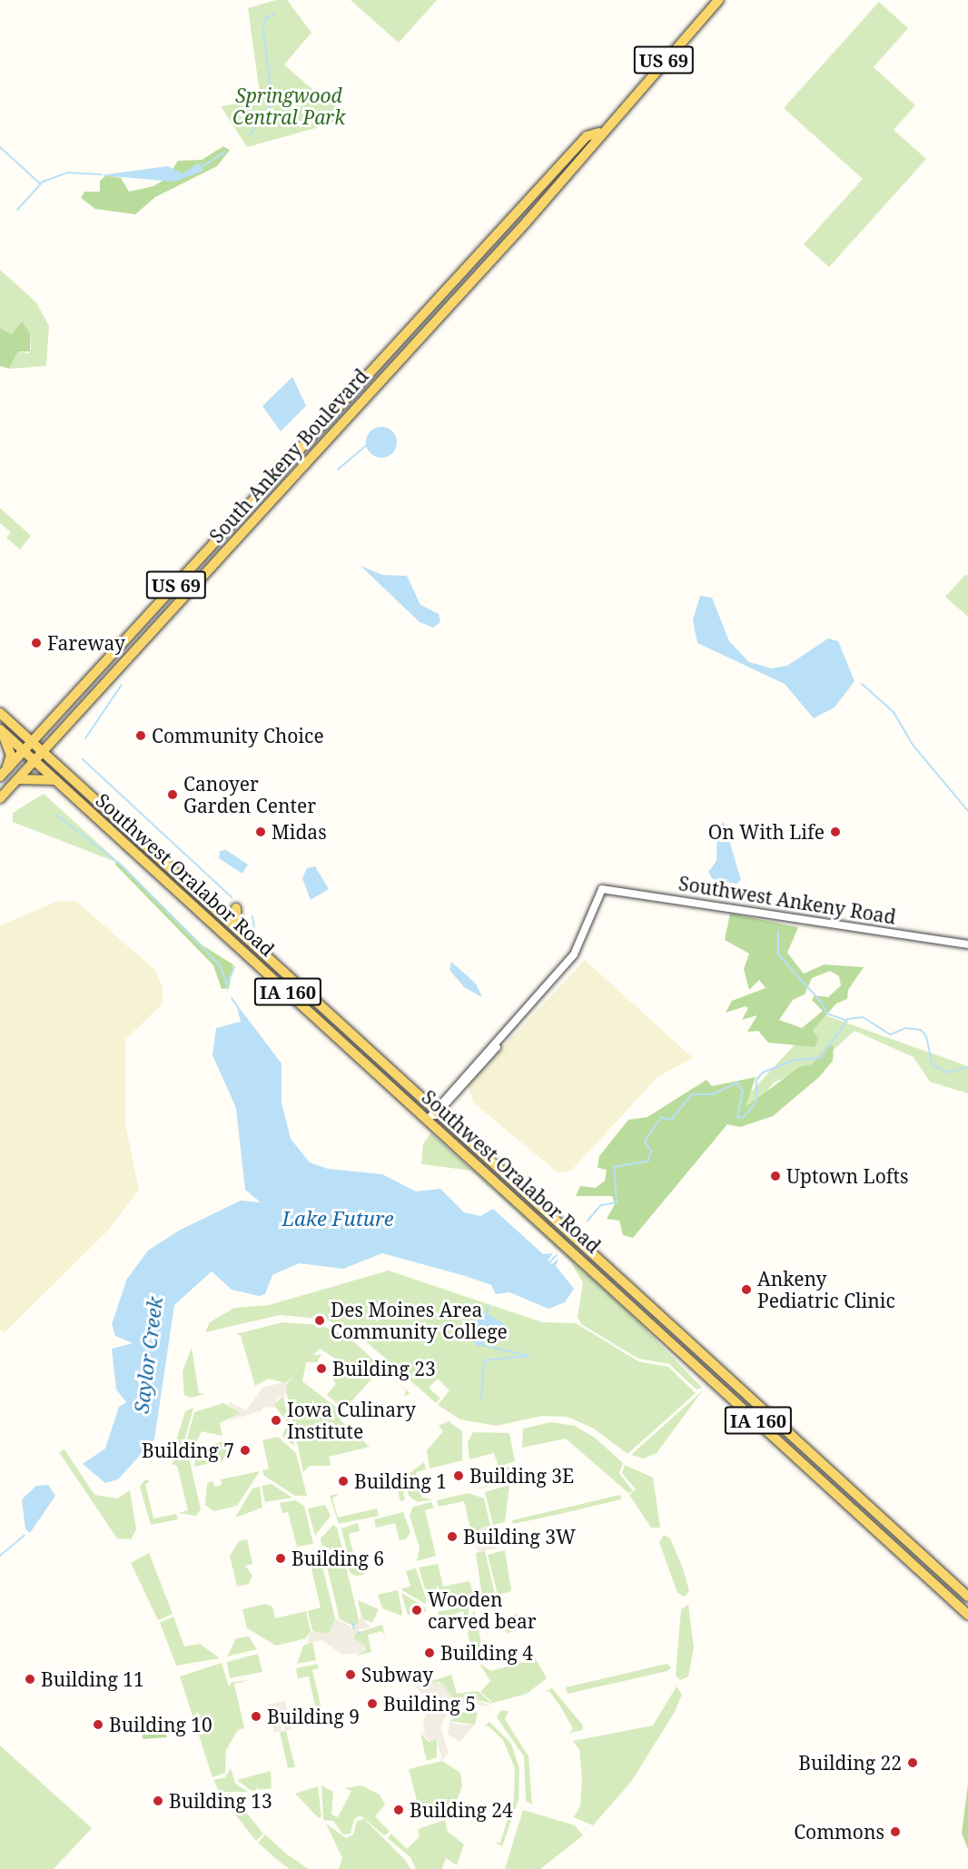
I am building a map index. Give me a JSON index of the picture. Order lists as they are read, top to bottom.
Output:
{
  "streets": {
    "main road": [
      "US 69",
      "South Ankeny Boulevard",
      "Southwest Oralabor Road",
      "IA 160"
    ],
    "street": ["Southwest Ankeny Road"]
  },
  "crossings": [
    ["South Ankeny Boulevard", "Southwest Oralabor Road"],
    ["South Ankeny Boulevard", "IA 160"],
    ["Southwest Oralabor Road", "Southwest Ankeny Road"],
    ["Southwest Oralabor Road", "IA 160"]
  ],
  "water": ["Lake Future", "Saylor Creek"],
  "parks": ["Springwood Central Park"],
  "places": [
    "Fareway",
    "Community Choice",
    "Canoyer Garden Center",
    "Midas",
    "On With Life",
    "Uptown Lofts",
    "Ankeny Pediatric Clinic",
    "Des Moines Area Community College",
    "Building 23",
    "Iowa Culinary Institute",
    "Building 7",
    "Building 3E",
    "Building 1",
    "Building 3W",
    "Building 6",
    "Wooden carved bear",
    "Building 4",
    "Subway",
    "Building 11",
    "Building 5",
    "Building 9",
    "Building 10",
    "Building 22",
    "Building 13",
    "Building 24",
    "Commons"
  ]
}
